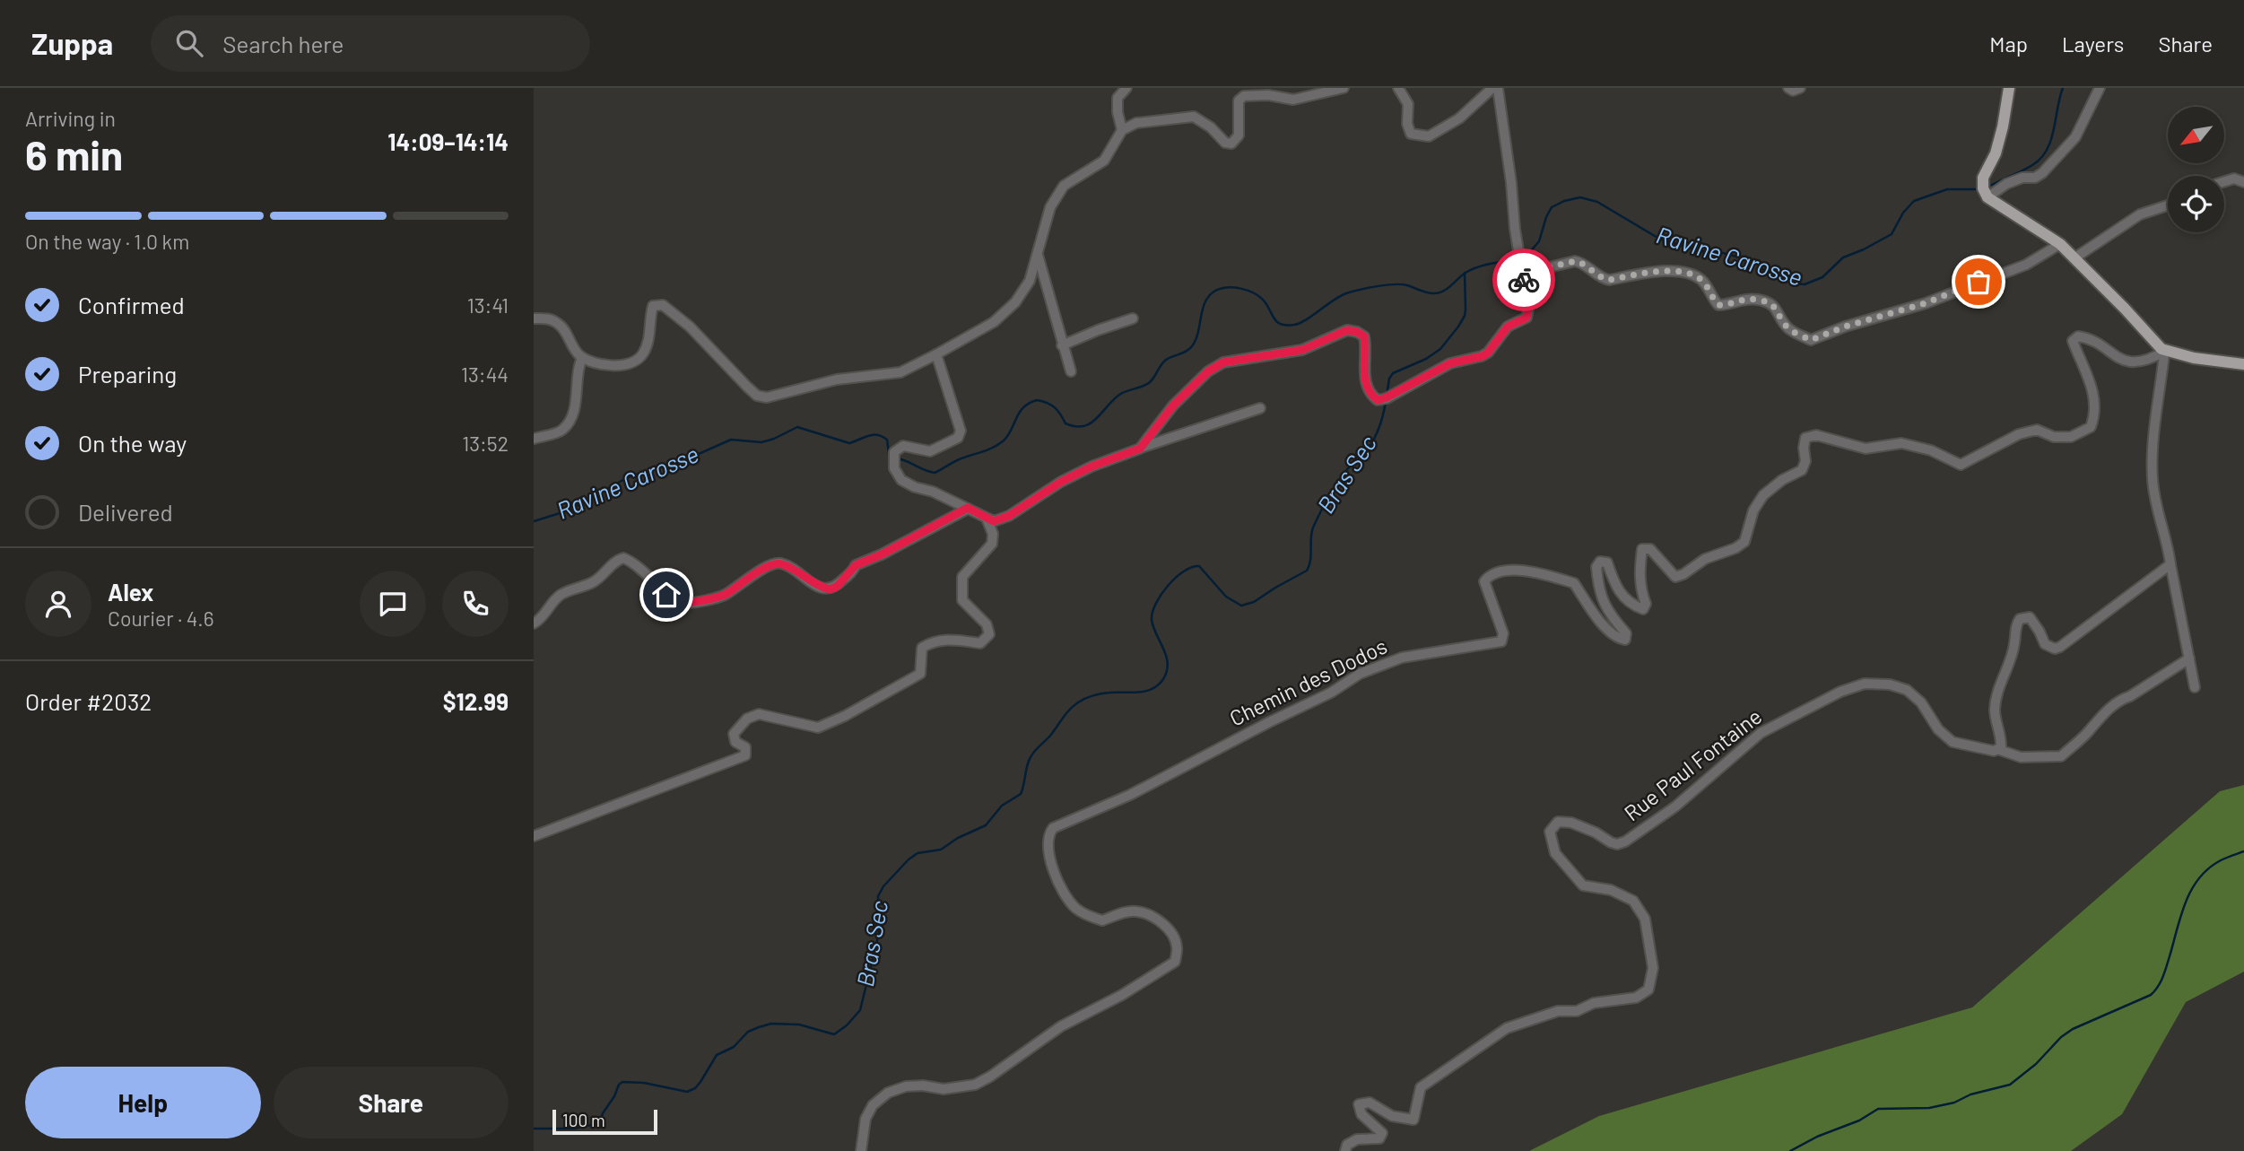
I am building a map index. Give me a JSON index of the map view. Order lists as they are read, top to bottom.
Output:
{
  "streets": {
    "street": ["Chemin des Dodos", "Rue Paul Fontaine"]
  },
  "water": ["Ravine Carosse", "Bras Sec"],
  "scale_bar": "100 m",
  "north": "bottom left",
  "page": {
    "header": "Zuppa",
    "search": "Search here",
    "nav": ["Map", "Layers", "Share"],
    "heading": ["6 min", "Arriving in", "14:09–14:14"],
    "panel": [
      "Alex",
      "Courier · 4.6",
      "Order #2032",
      "$12.99"
    ],
    "bar": "On the way · 1.0 km",
    "list": [
      ["Confirmed", "13:41"],
      ["Preparing", "13:44"],
      ["On the way", "13:52"],
      "Delivered"
    ],
    "buttons": ["Help", "Share"],
    "scale": "100 m"
  }
}
